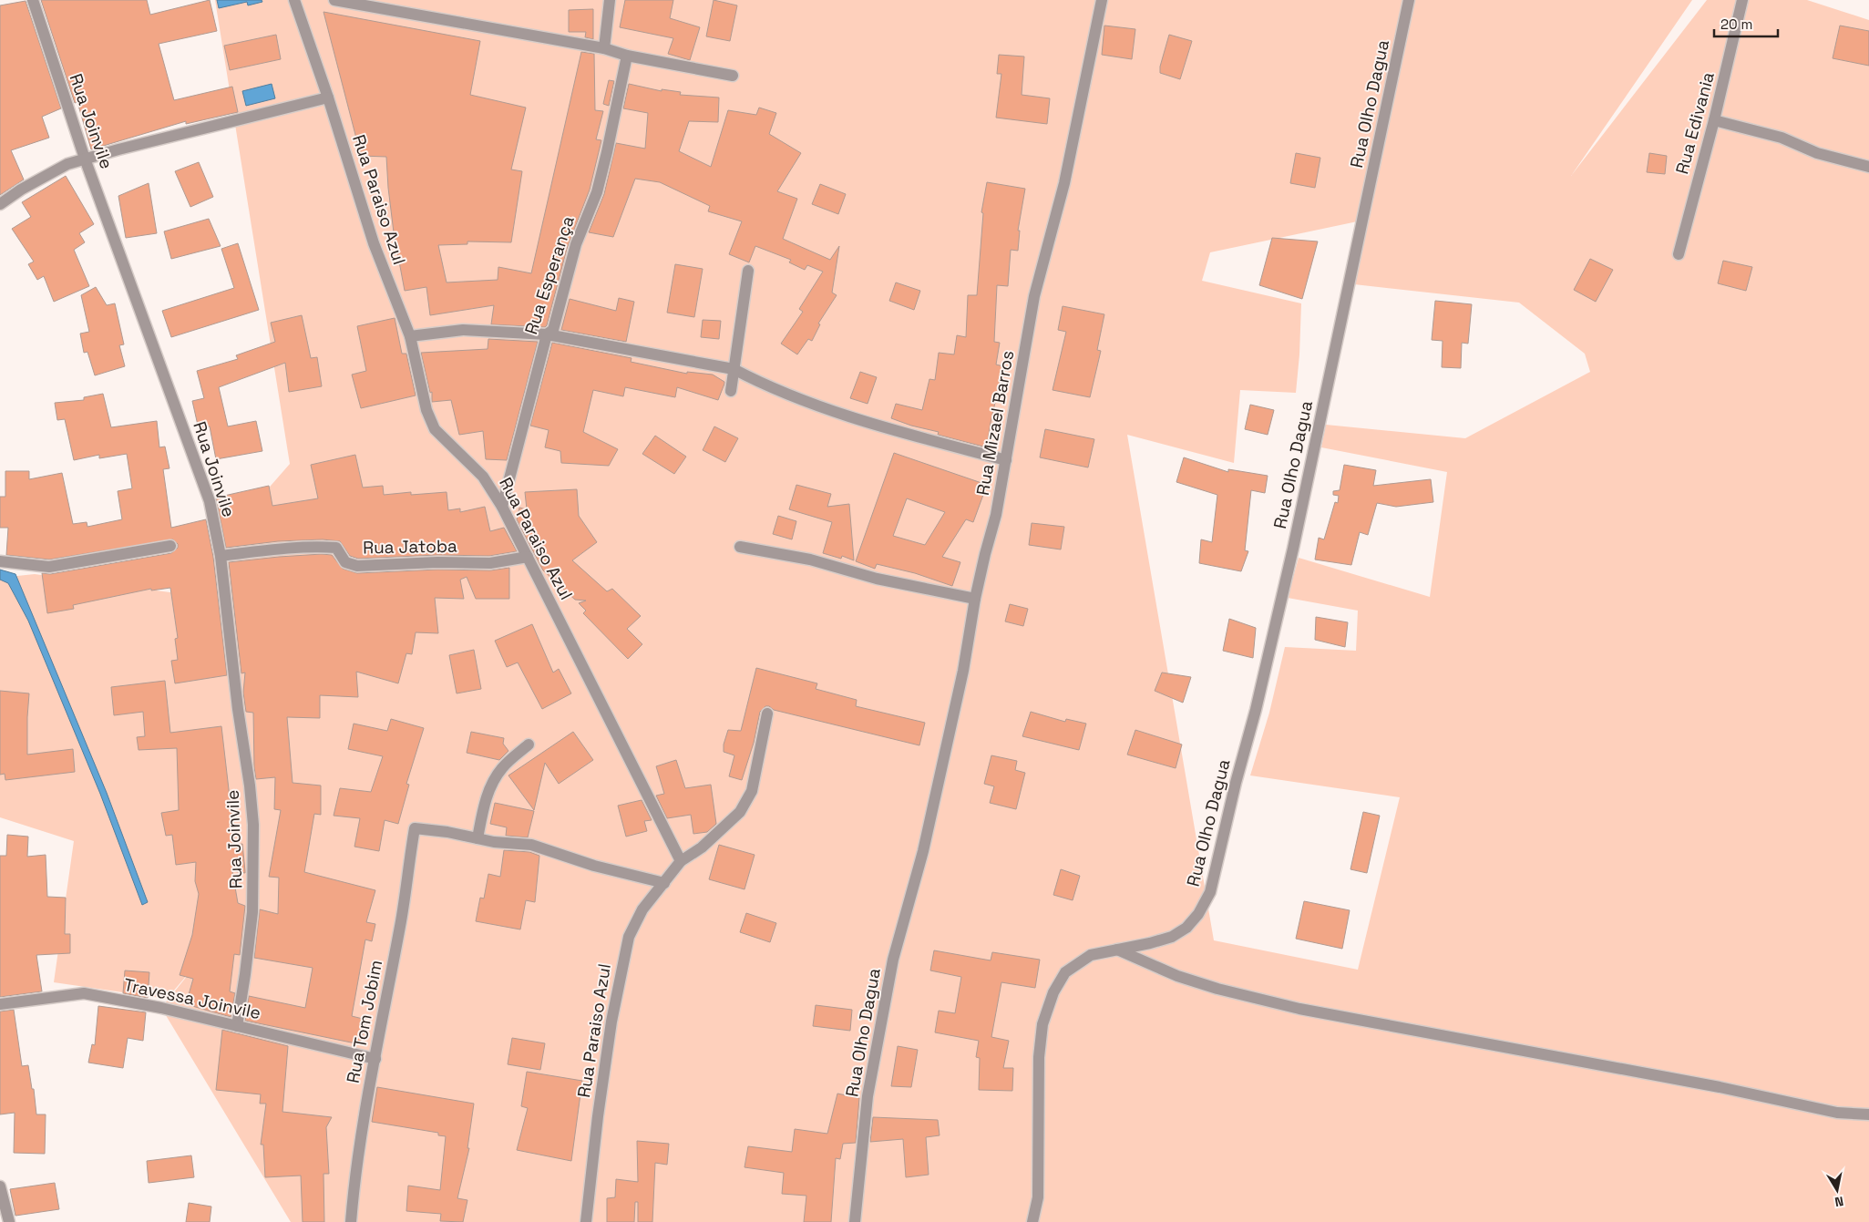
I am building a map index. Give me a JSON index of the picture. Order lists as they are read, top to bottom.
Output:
{
  "streets": {
    "street": [
      "Rua Olho Dagua",
      "Rua Joinvile",
      "Rua Edivania",
      "Rua Paraiso Azul",
      "Rua Esperança",
      "Rua Mizael Barros",
      "Rua Jatoba",
      "Travessa Joinvile",
      "Rua Tom Jobim"
    ]
  },
  "crossings": [
    ["Rua Olho Dagua", "Rua Mizael Barros"],
    ["Rua Joinvile", "Rua Jatoba"],
    ["Rua Joinvile", "Travessa Joinvile"],
    ["Rua Paraiso Azul", "Rua Esperança"],
    ["Rua Paraiso Azul", "Rua Jatoba"],
    ["Travessa Joinvile", "Rua Tom Jobim"]
  ],
  "scale_bar": "20 m",
  "north": "bottom"
}
